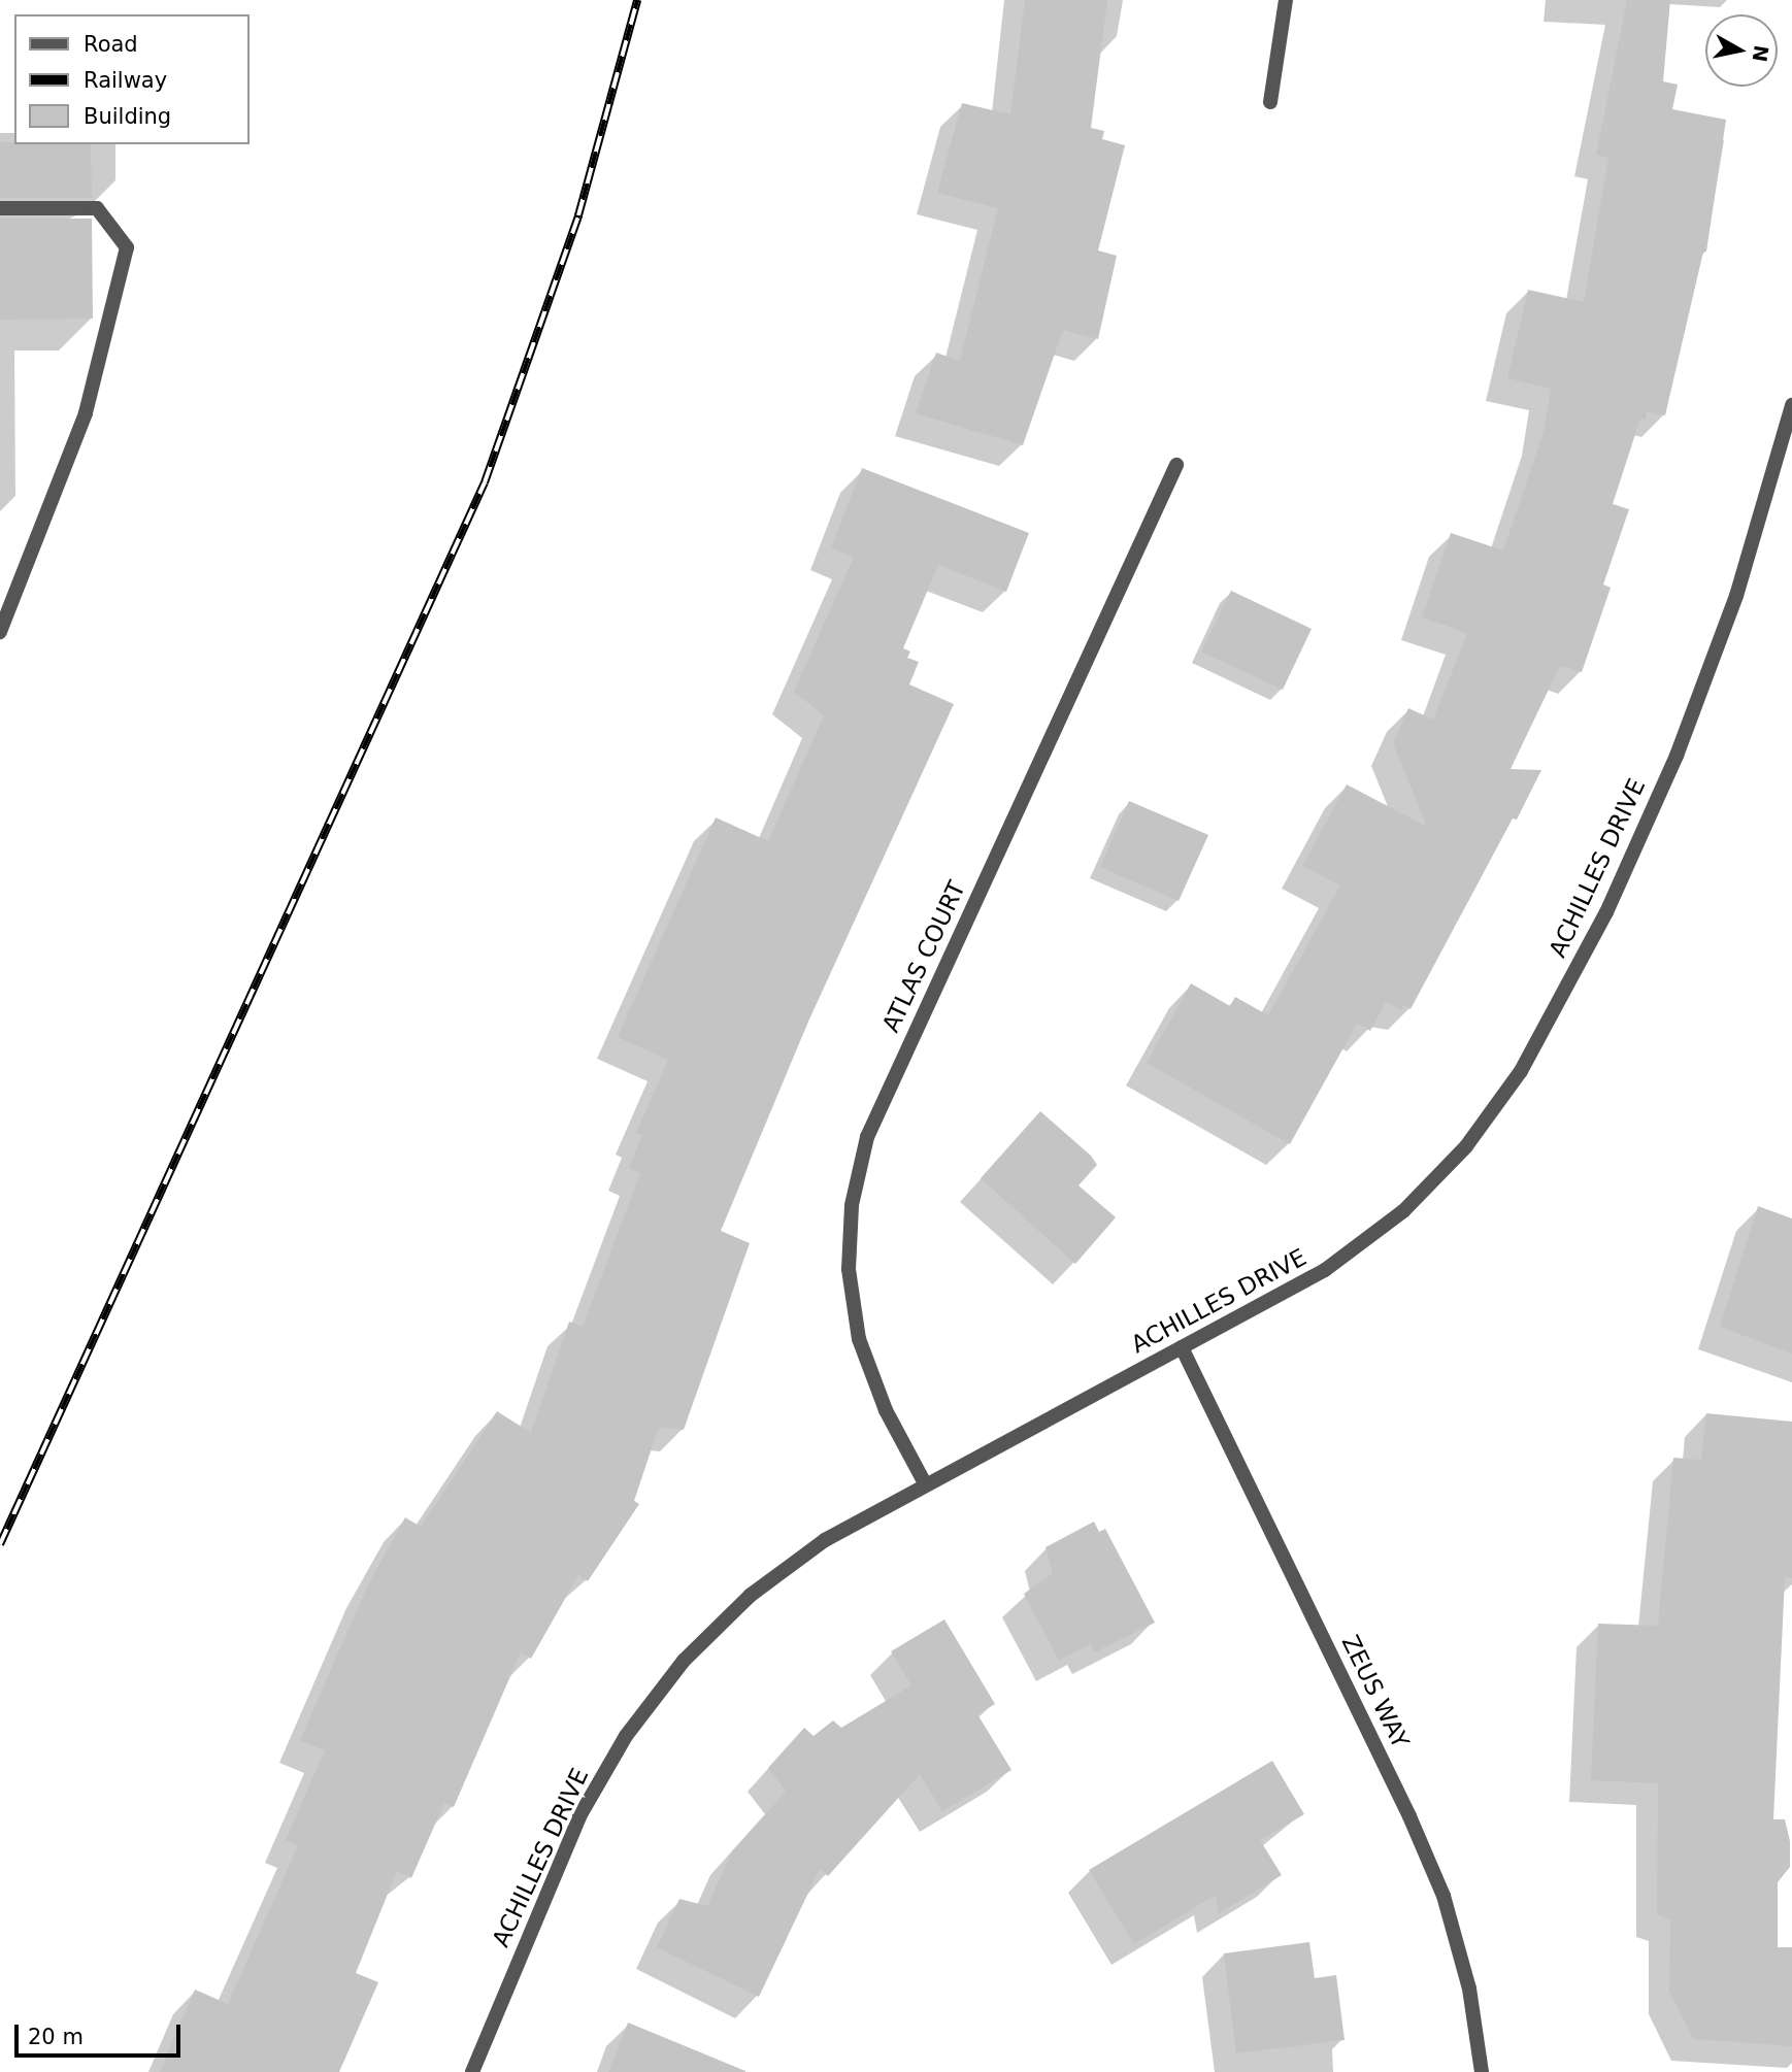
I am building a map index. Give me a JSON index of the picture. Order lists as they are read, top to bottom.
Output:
{
  "streets": {
    "street": ["ACHILLES DRIVE", "ATLAS COURT", "ZEUS WAY"]
  },
  "crossings": [
    ["ACHILLES DRIVE", "ATLAS COURT"],
    ["ACHILLES DRIVE", "ZEUS WAY"]
  ],
  "legend": ["Road", "Railway", "Building"],
  "scale_bar": "20 m",
  "north": "right"
}
